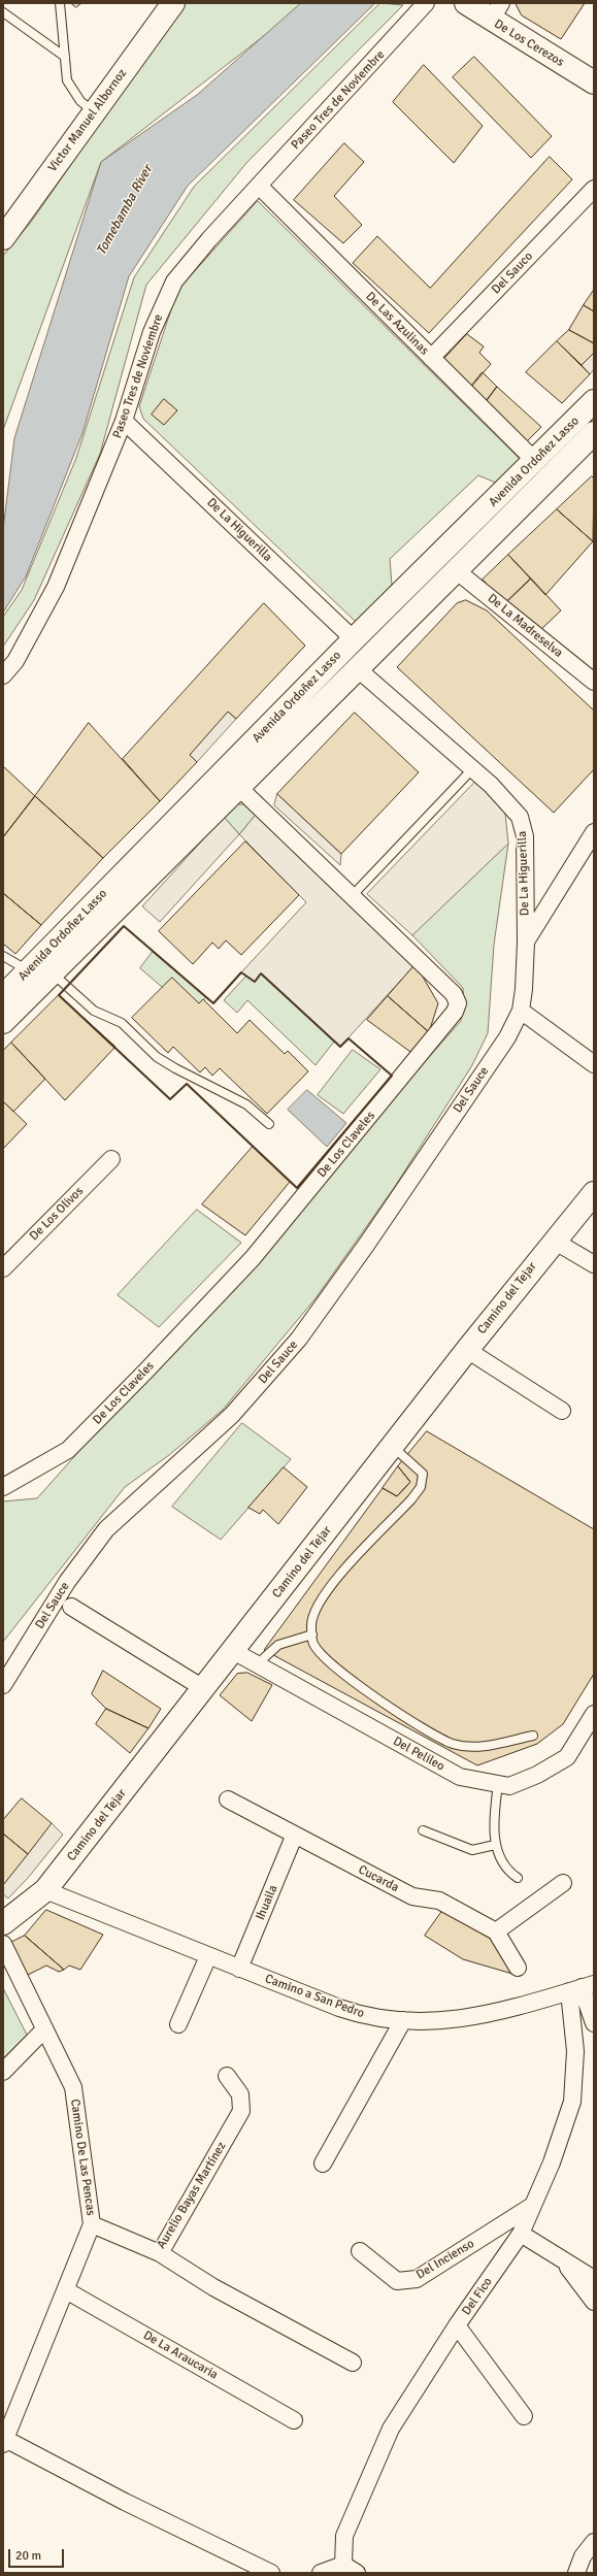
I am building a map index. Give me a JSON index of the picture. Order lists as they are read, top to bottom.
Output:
{
  "streets": {
    "main road": [
      "De Los Cerezos",
      "Victor Manuel Albornoz",
      "Avenida Ordoñez Lasso",
      "Camino del Tejar"
    ],
    "street": [
      "Paseo Tres de Noviembre",
      "Del Sauco",
      "De Las Azulinas",
      "De La Higuerilla",
      "De La Madreselva",
      "Del Sauce",
      "De Los Claveles",
      "De Los Olivos",
      "Del Pelileo",
      "Cucarda",
      "Ihuaila",
      "Camino a San Pedro",
      "Camino De Las Pencas",
      "Aurelio Bayas Martínez",
      "Del Incienso",
      "Del Fico",
      "De La Araucaria"
    ]
  },
  "crossings": [
    ["Paseo Tres de Noviembre", "De Las Azulinas"],
    ["Paseo Tres de Noviembre", "De La Higuerilla"],
    ["Del Sauco", "De Las Azulinas"],
    ["De Las Azulinas", "Avenida Ordoñez Lasso"],
    ["Avenida Ordoñez Lasso", "De La Higuerilla"],
    ["Avenida Ordoñez Lasso", "De La Madreselva"],
    ["Avenida Ordoñez Lasso", "De Los Claveles"],
    ["De La Higuerilla", "Del Sauce"],
    ["Camino del Tejar", "Del Pelileo"],
    ["Camino del Tejar", "Camino a San Pedro"],
    ["Cucarda", "Ihuaila"],
    ["Ihuaila", "Camino a San Pedro"],
    ["Camino a San Pedro", "Del Fico"],
    ["Camino De Las Pencas", "Aurelio Bayas Martínez"],
    ["Camino De Las Pencas", "De La Araucaria"],
    ["Del Incienso", "Del Fico"]
  ],
  "water": ["Tomebamba River"],
  "scale_bar": "20 m"
}
